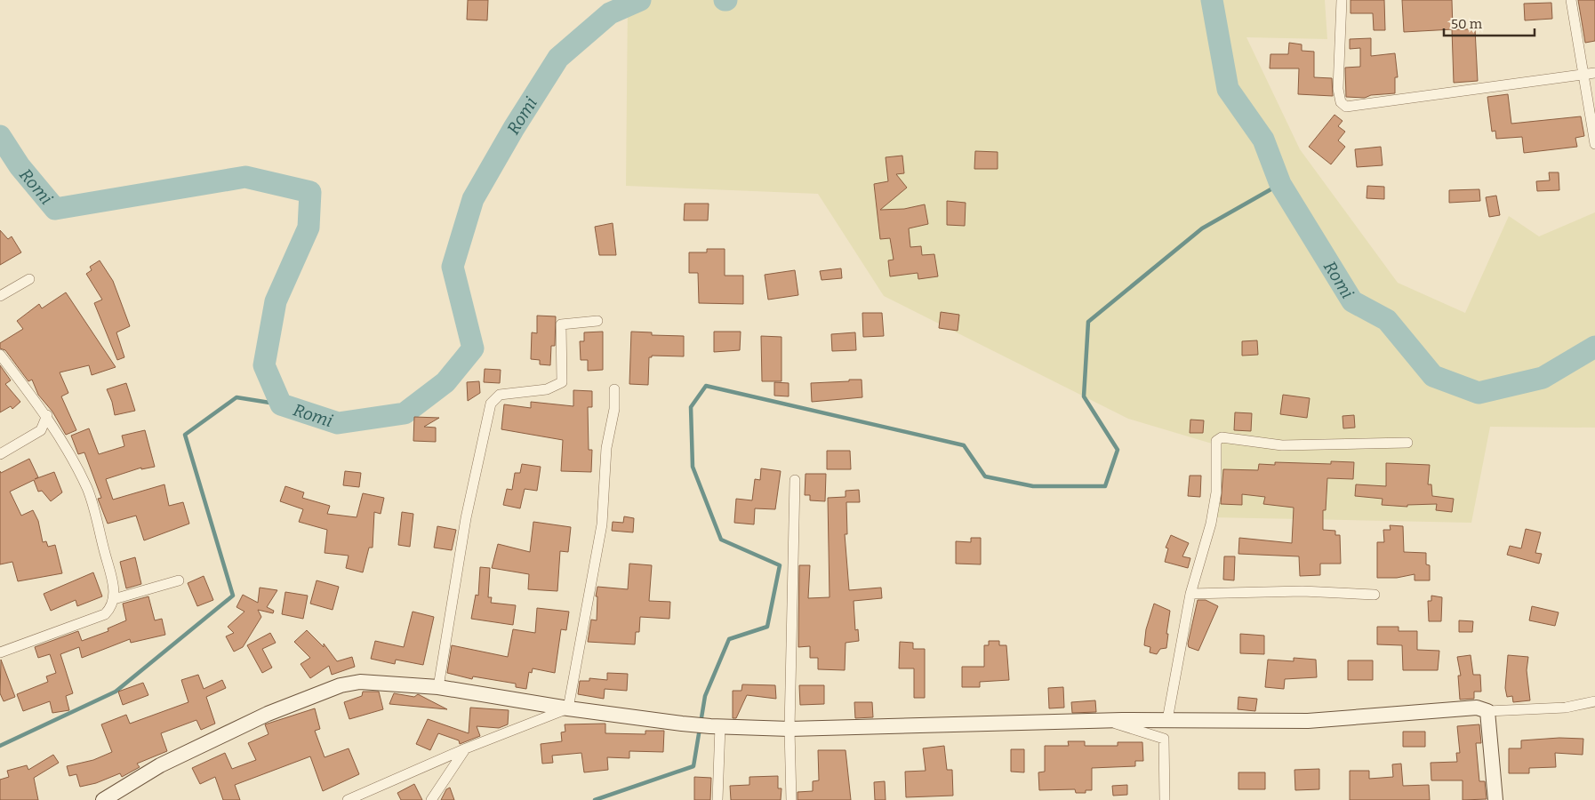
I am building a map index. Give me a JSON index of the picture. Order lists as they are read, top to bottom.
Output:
{
  "water": ["Romi"],
  "scale_bar": "50 m"
}
